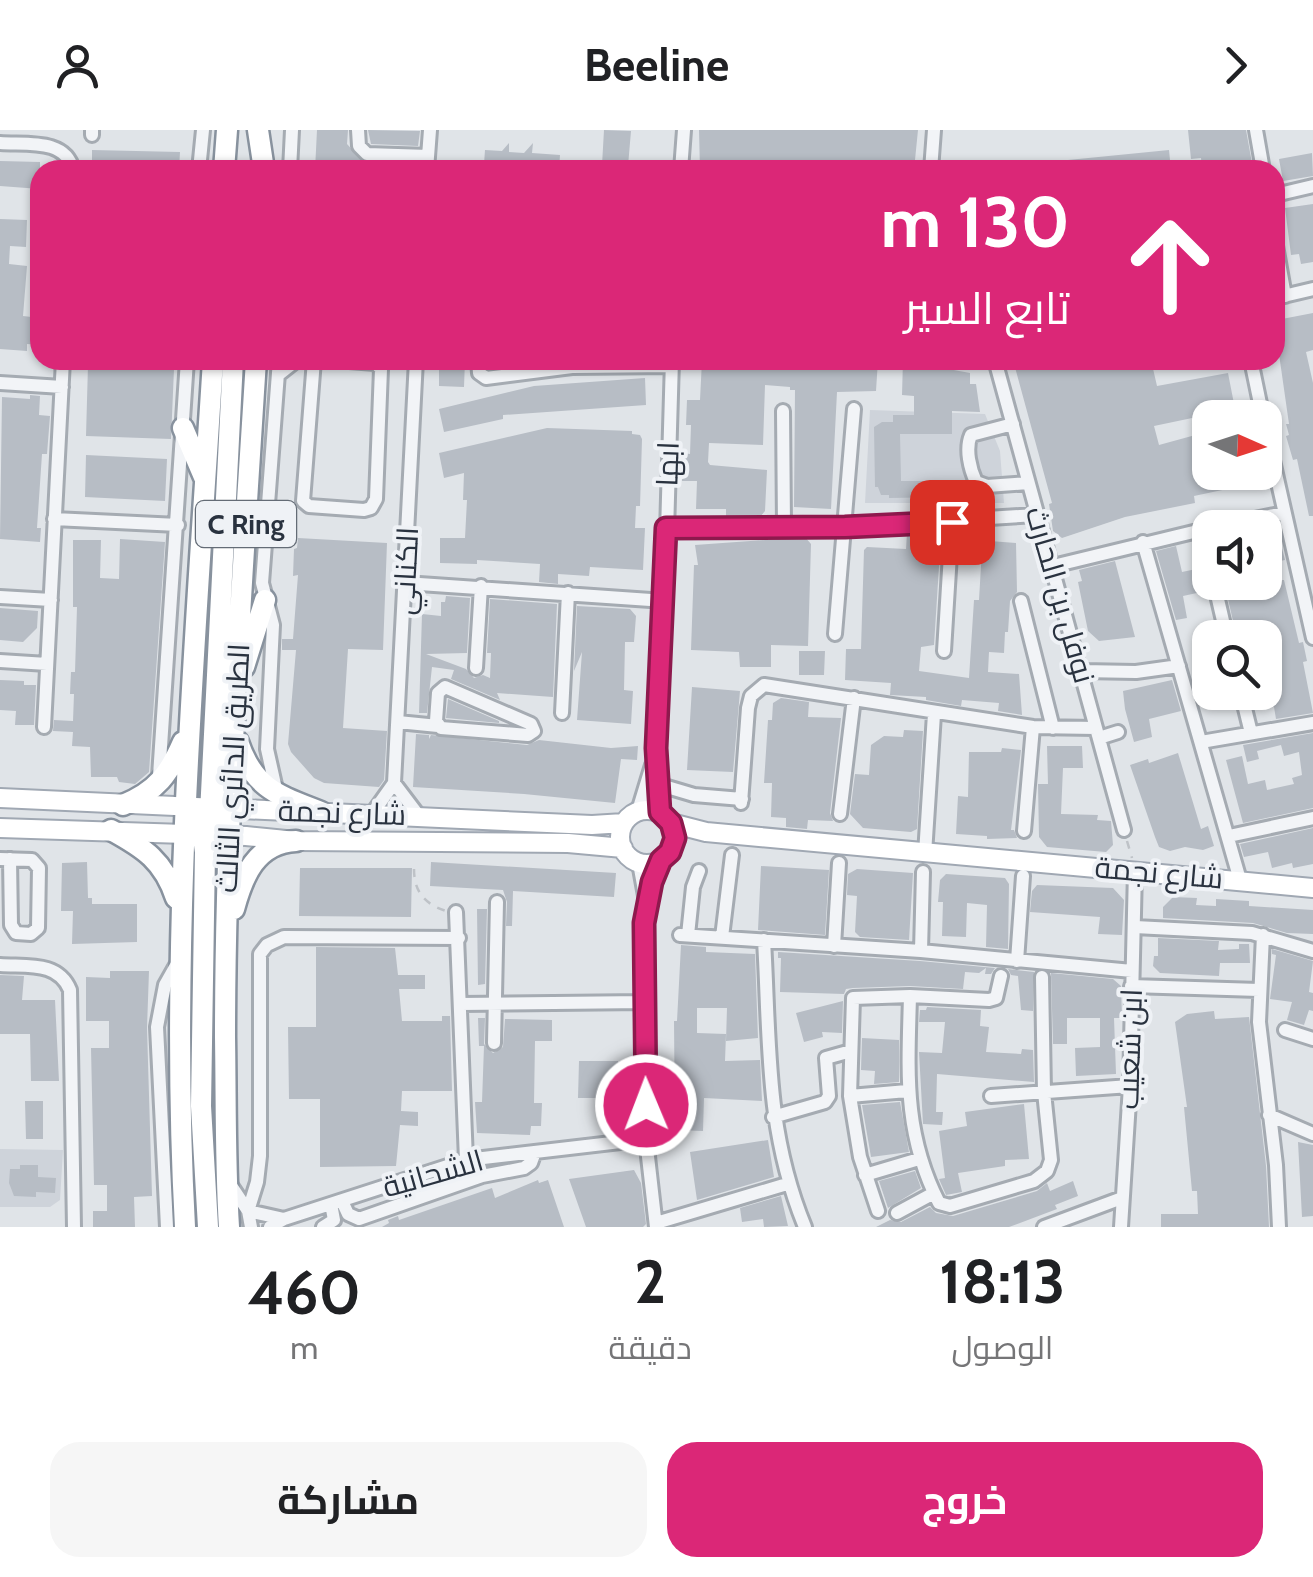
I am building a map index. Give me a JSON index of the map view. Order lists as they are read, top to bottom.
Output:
{
  "streets": {
    "highway": ["C Ring", "الطريق الدائري الثالث"],
    "main road": ["شارع نجمة"],
    "street": [
      "ابها",
      "الكناني",
      "نوفل بن الحارث",
      "ابن شعيب",
      "الشحانية"
    ]
  },
  "crossings": [
    ["ابها", "شارع نجمة"],
    ["الطريق الدائري الثالث", "شارع نجمة"],
    ["شارع نجمة", "ابن شعيب"]
  ],
  "north": "right",
  "page": {
    "header": "Beeline",
    "turn": ["130 m", "تابع السير"],
    "eta": [
      "18:13",
      "الوصول",
      "2",
      "دقيقة",
      "460",
      "m"
    ],
    "buttons": ["خروج", "مشاركة"]
  }
}
